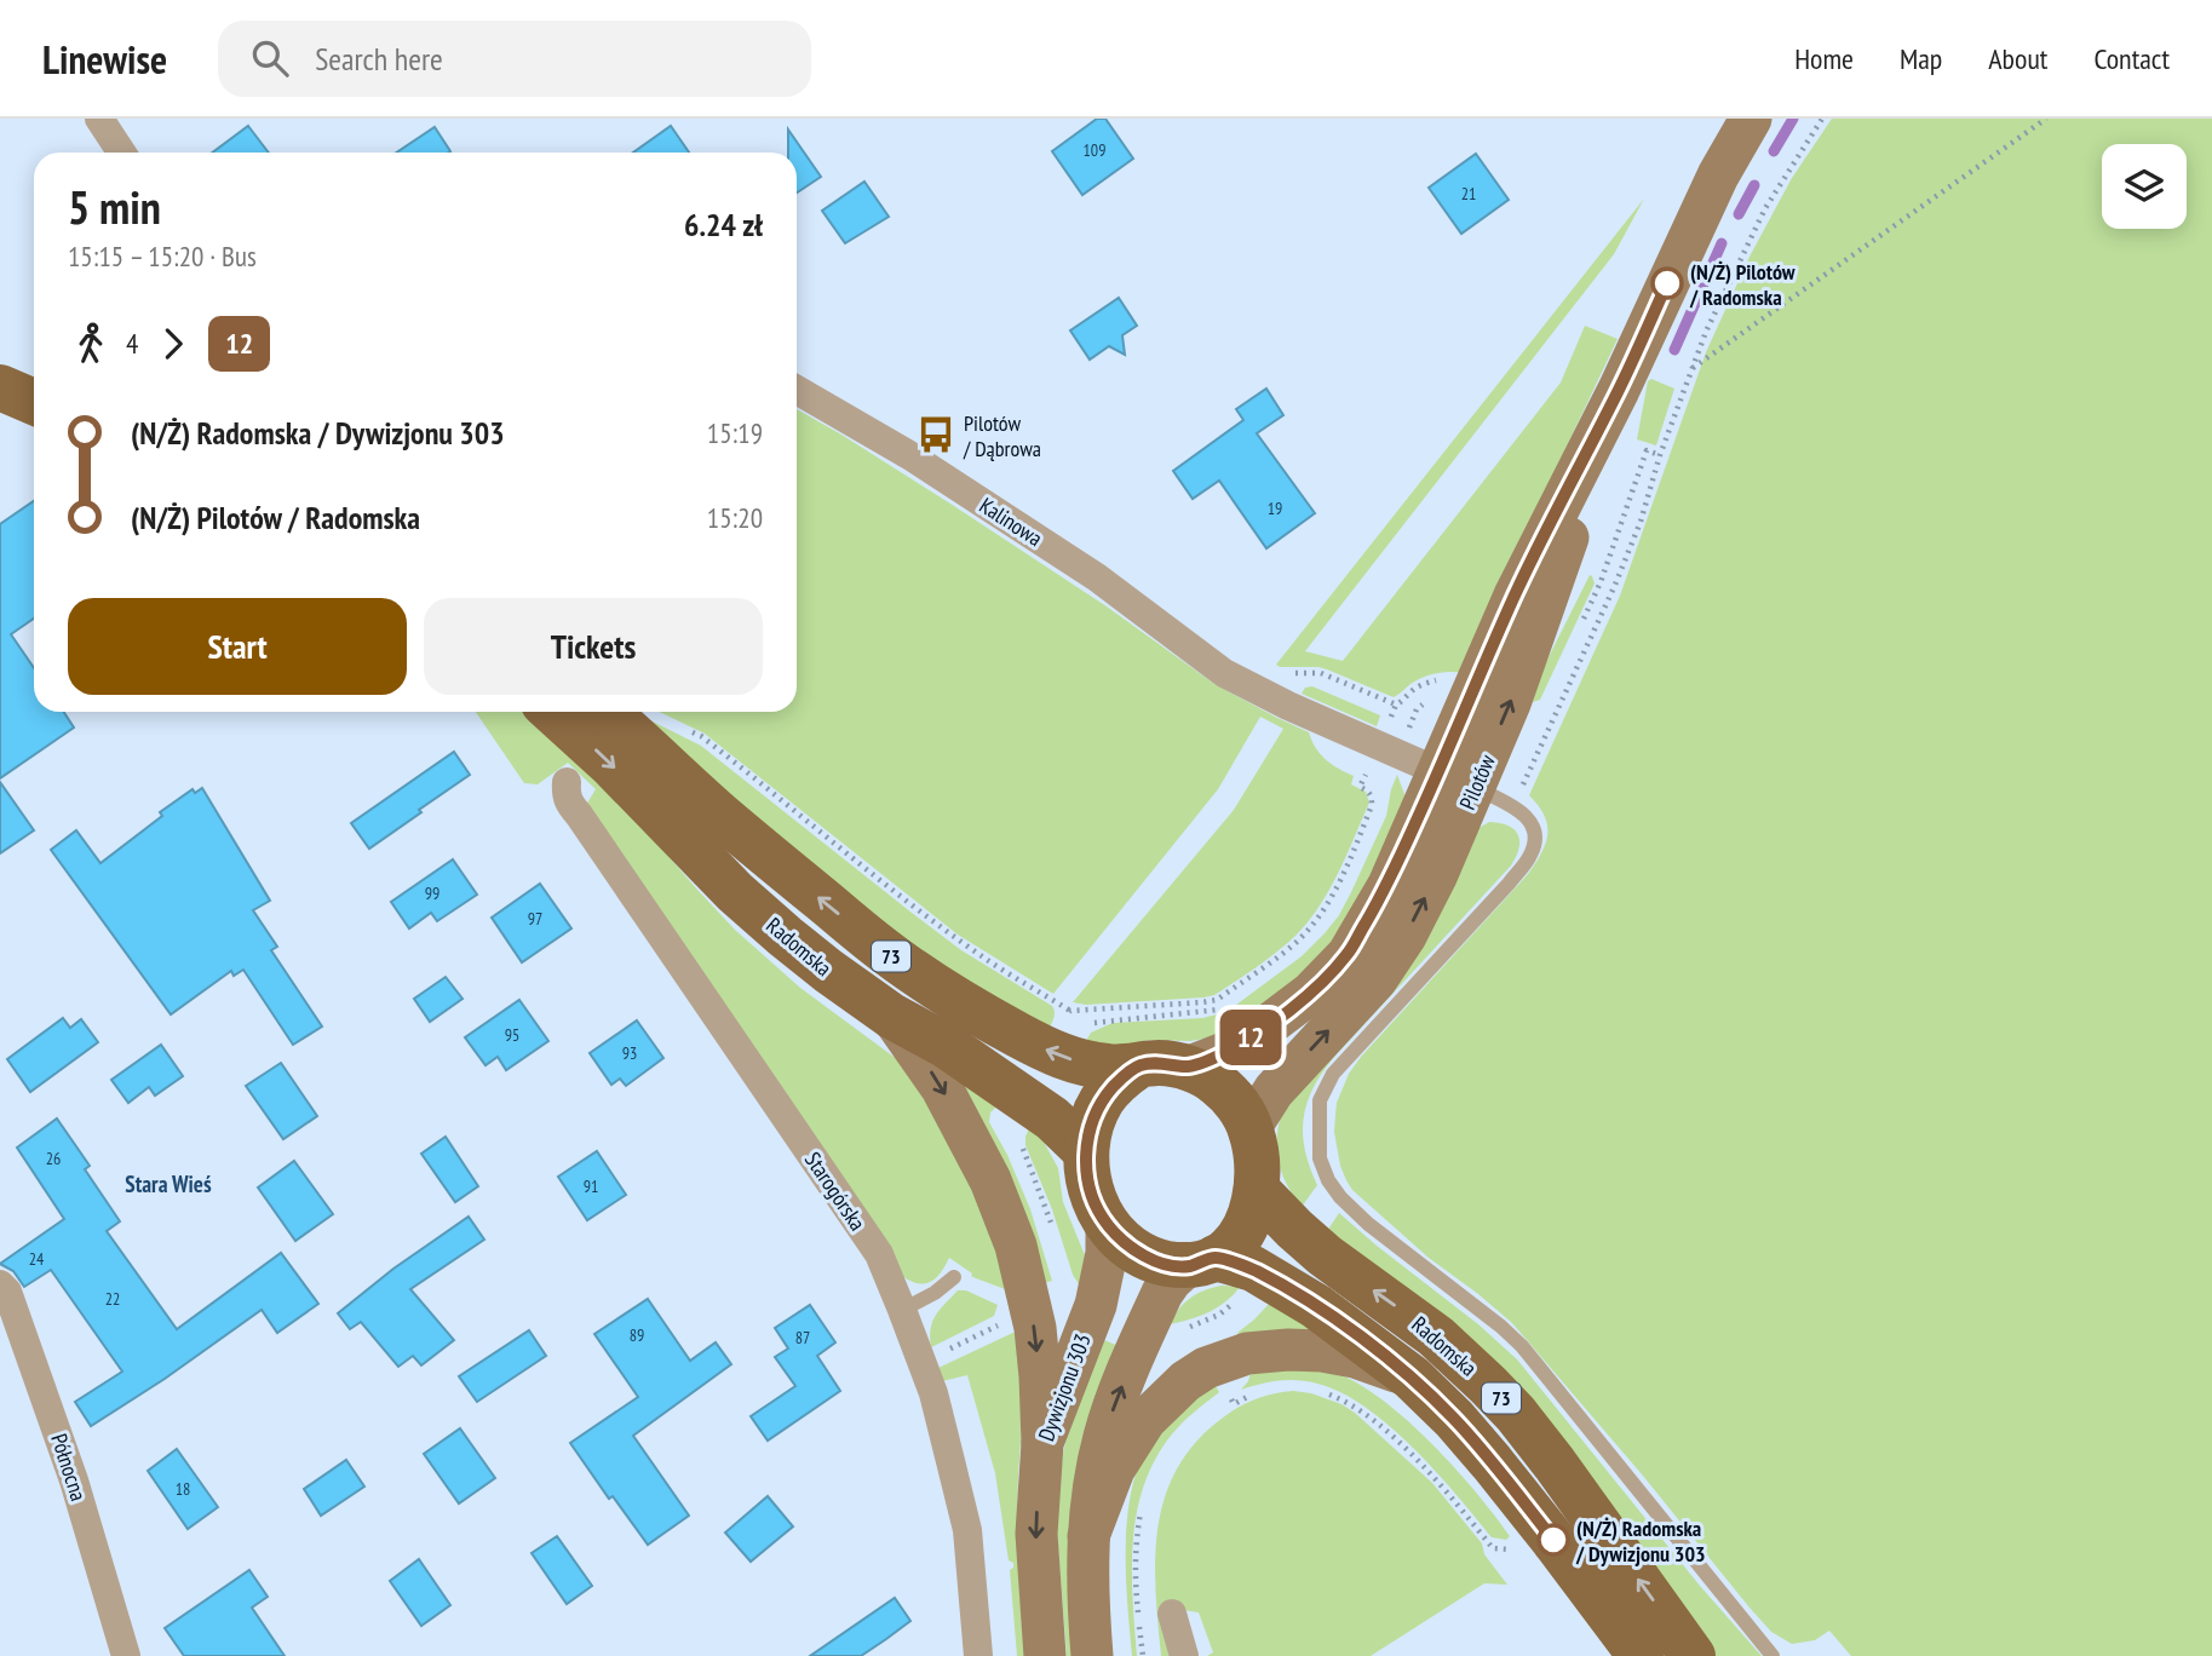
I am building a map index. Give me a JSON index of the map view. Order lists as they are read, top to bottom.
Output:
{
  "streets": {
    "main road": [
      "Pilotów",
      "Radomska",
      "73",
      "Dywizjonu 303"
    ],
    "street": ["Kalinowa", "Starogórska", "Północna"]
  },
  "crossings": [
    ["Kalinowa", "Pilotów"],
    ["Pilotów", "Radomska"],
    ["Pilotów", "73"],
    ["Pilotów", "Dywizjonu 303"],
    ["Radomska", "73"],
    ["Radomska", "Dywizjonu 303"],
    ["73", "Dywizjonu 303"]
  ],
  "districts": ["Stara Wieś"],
  "places": {
    "other": ["(N/Ż) Pilotów / Radomska", "(N/Ż) Radomska / Dywizjonu 303"],
    "bus stop": ["Pilotów / Dąbrowa"]
  },
  "lines": ["bus line 12"],
  "house_numbers": [
    "109",
    "21",
    "19",
    "99",
    "97",
    "95",
    "93",
    "26",
    "91",
    "24",
    "22",
    "89",
    "87",
    "18"
  ],
  "page": {
    "header": "Linewise",
    "search": "Search here",
    "nav": [
      "Home",
      "Map",
      "About",
      "Contact"
    ],
    "on_map": "12",
    "heading": ["5 min", "15:15 – 15:20 · Bus", "6.24 zł"],
    "legs": ["4", "12"],
    "list": [
      {
        "name": "(N/Ż) Radomska / Dywizjonu 303",
        "value": "15:19"
      },
      {
        "name": "(N/Ż) Pilotów / Radomska",
        "value": "15:20"
      }
    ],
    "buttons": ["Start", "Tickets"]
  }
}
